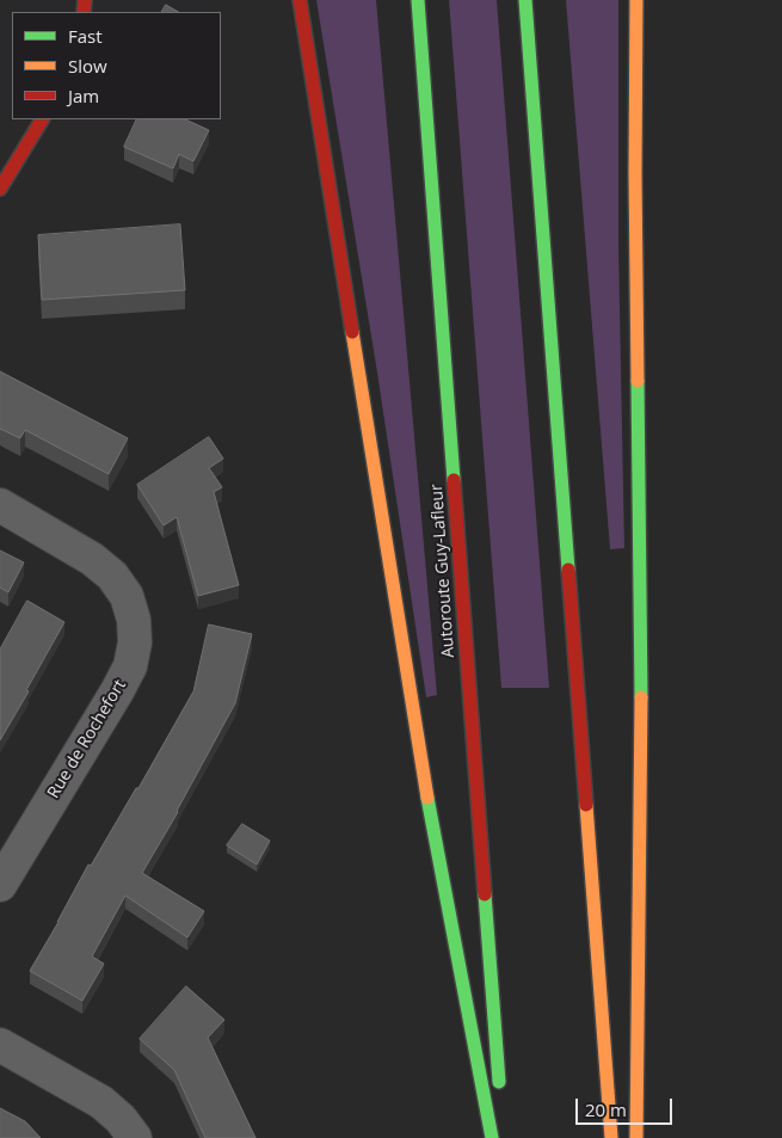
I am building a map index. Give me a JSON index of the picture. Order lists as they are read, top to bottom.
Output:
{
  "streets": {
    "main road": ["Autoroute Guy-Lafleur"],
    "street": ["Rue de Rochefort"]
  },
  "legend": ["Fast", "Slow", "Jam"],
  "scale_bar": "20 m"
}
